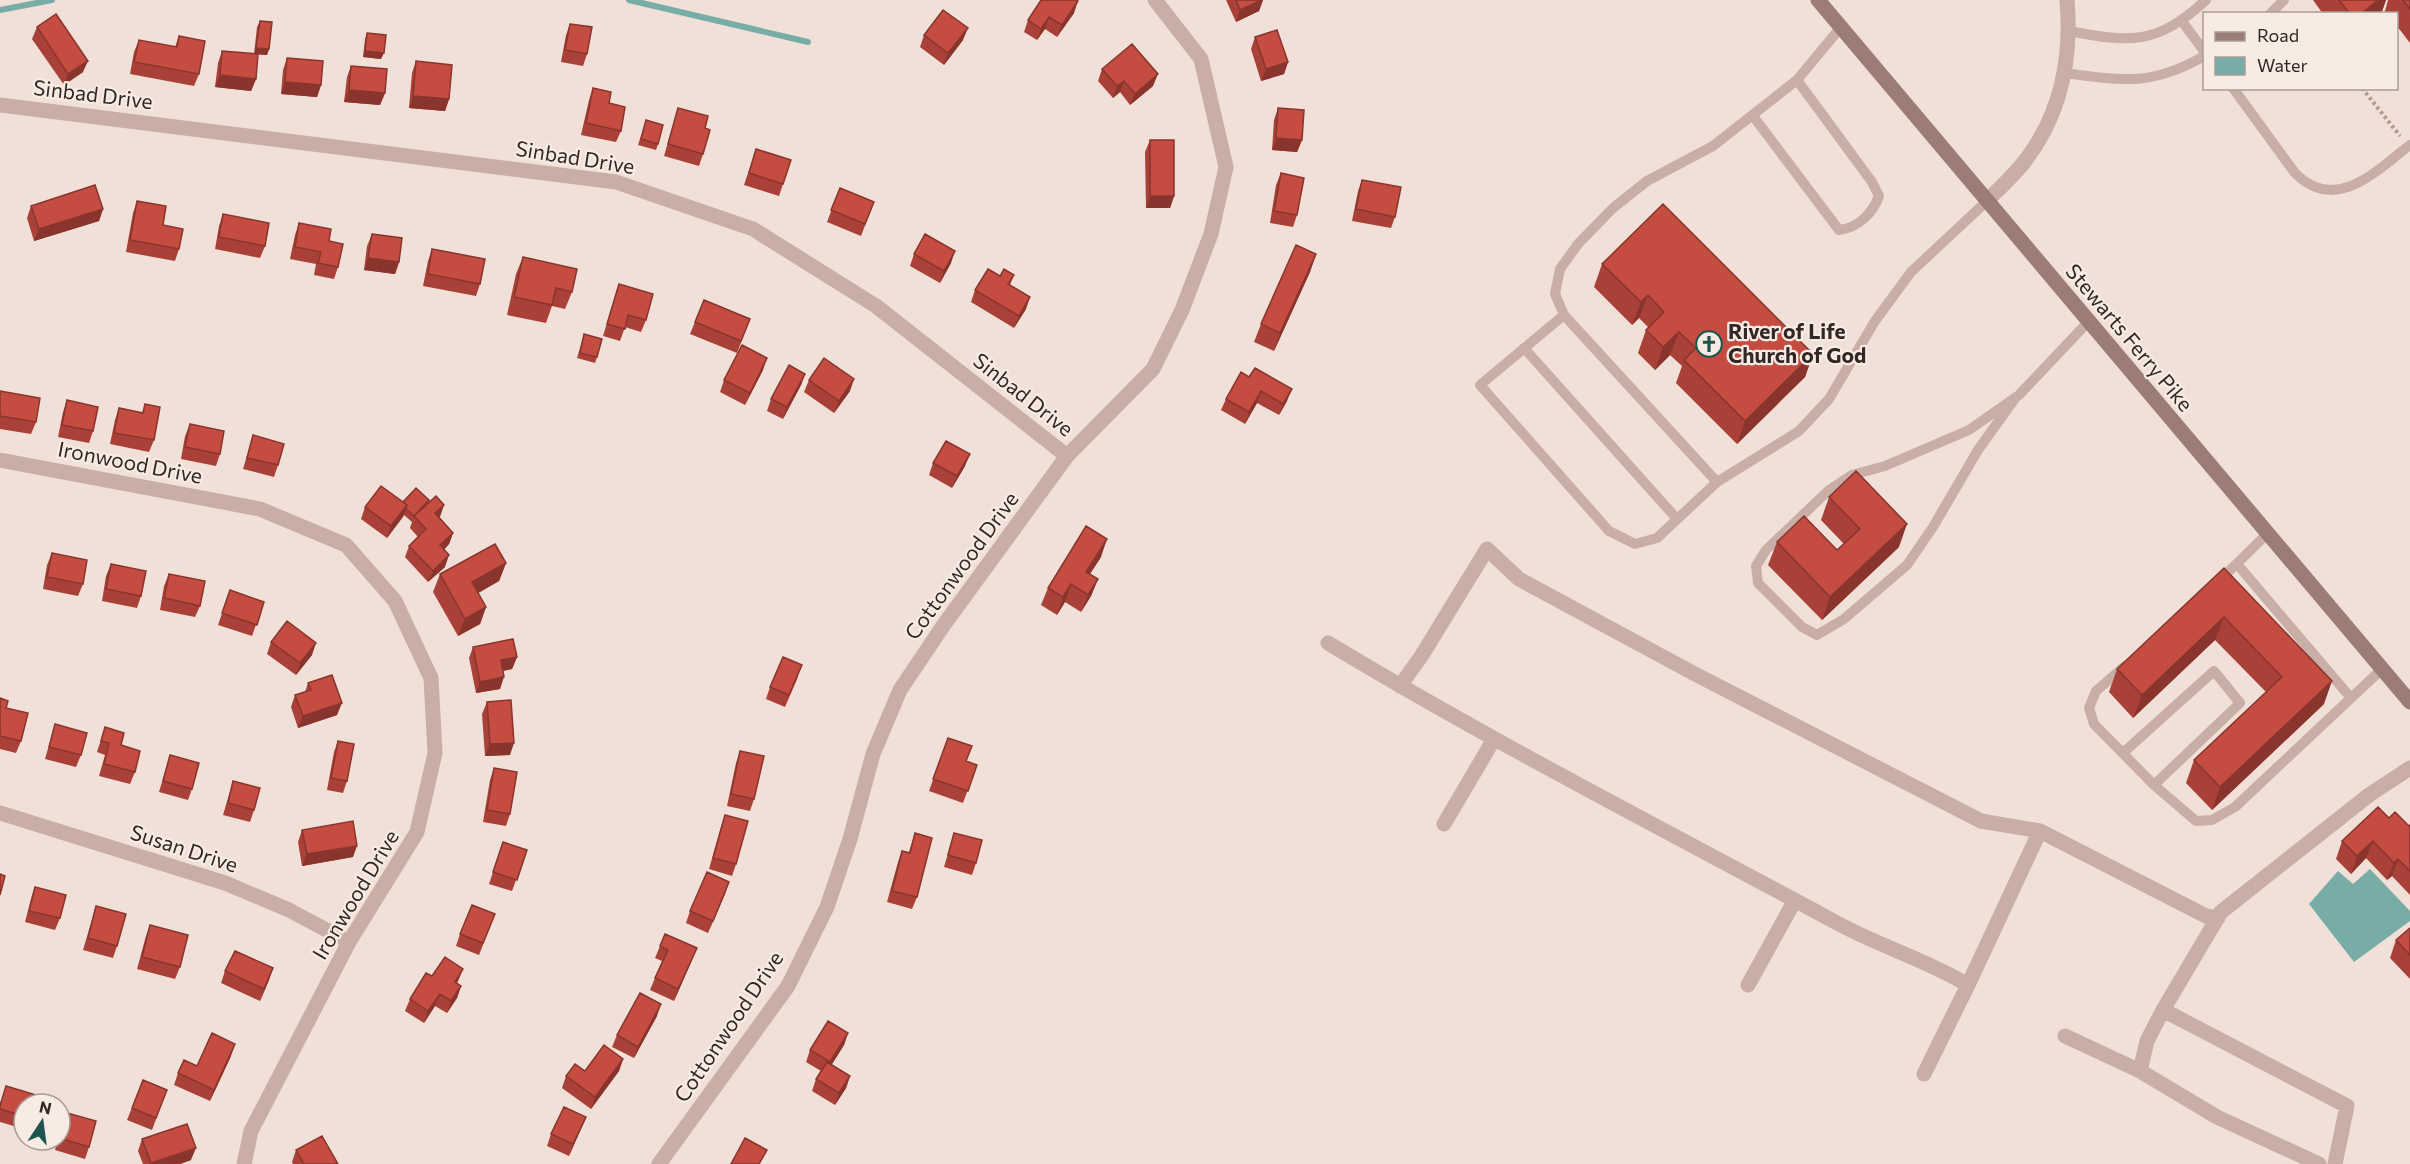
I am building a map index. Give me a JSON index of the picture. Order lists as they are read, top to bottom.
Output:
{
  "streets": {
    "main road": ["Stewarts Ferry Pike"],
    "street": [
      "Sinbad Drive",
      "Ironwood Drive",
      "Cottonwood Drive",
      "Susan Drive"
    ]
  },
  "crossings": [
    ["Sinbad Drive", "Cottonwood Drive"],
    ["Ironwood Drive", "Susan Drive"]
  ],
  "places": {
    "church": ["River of Life Church of God"]
  },
  "legend": ["Road", "Water"],
  "north": "top"
}
